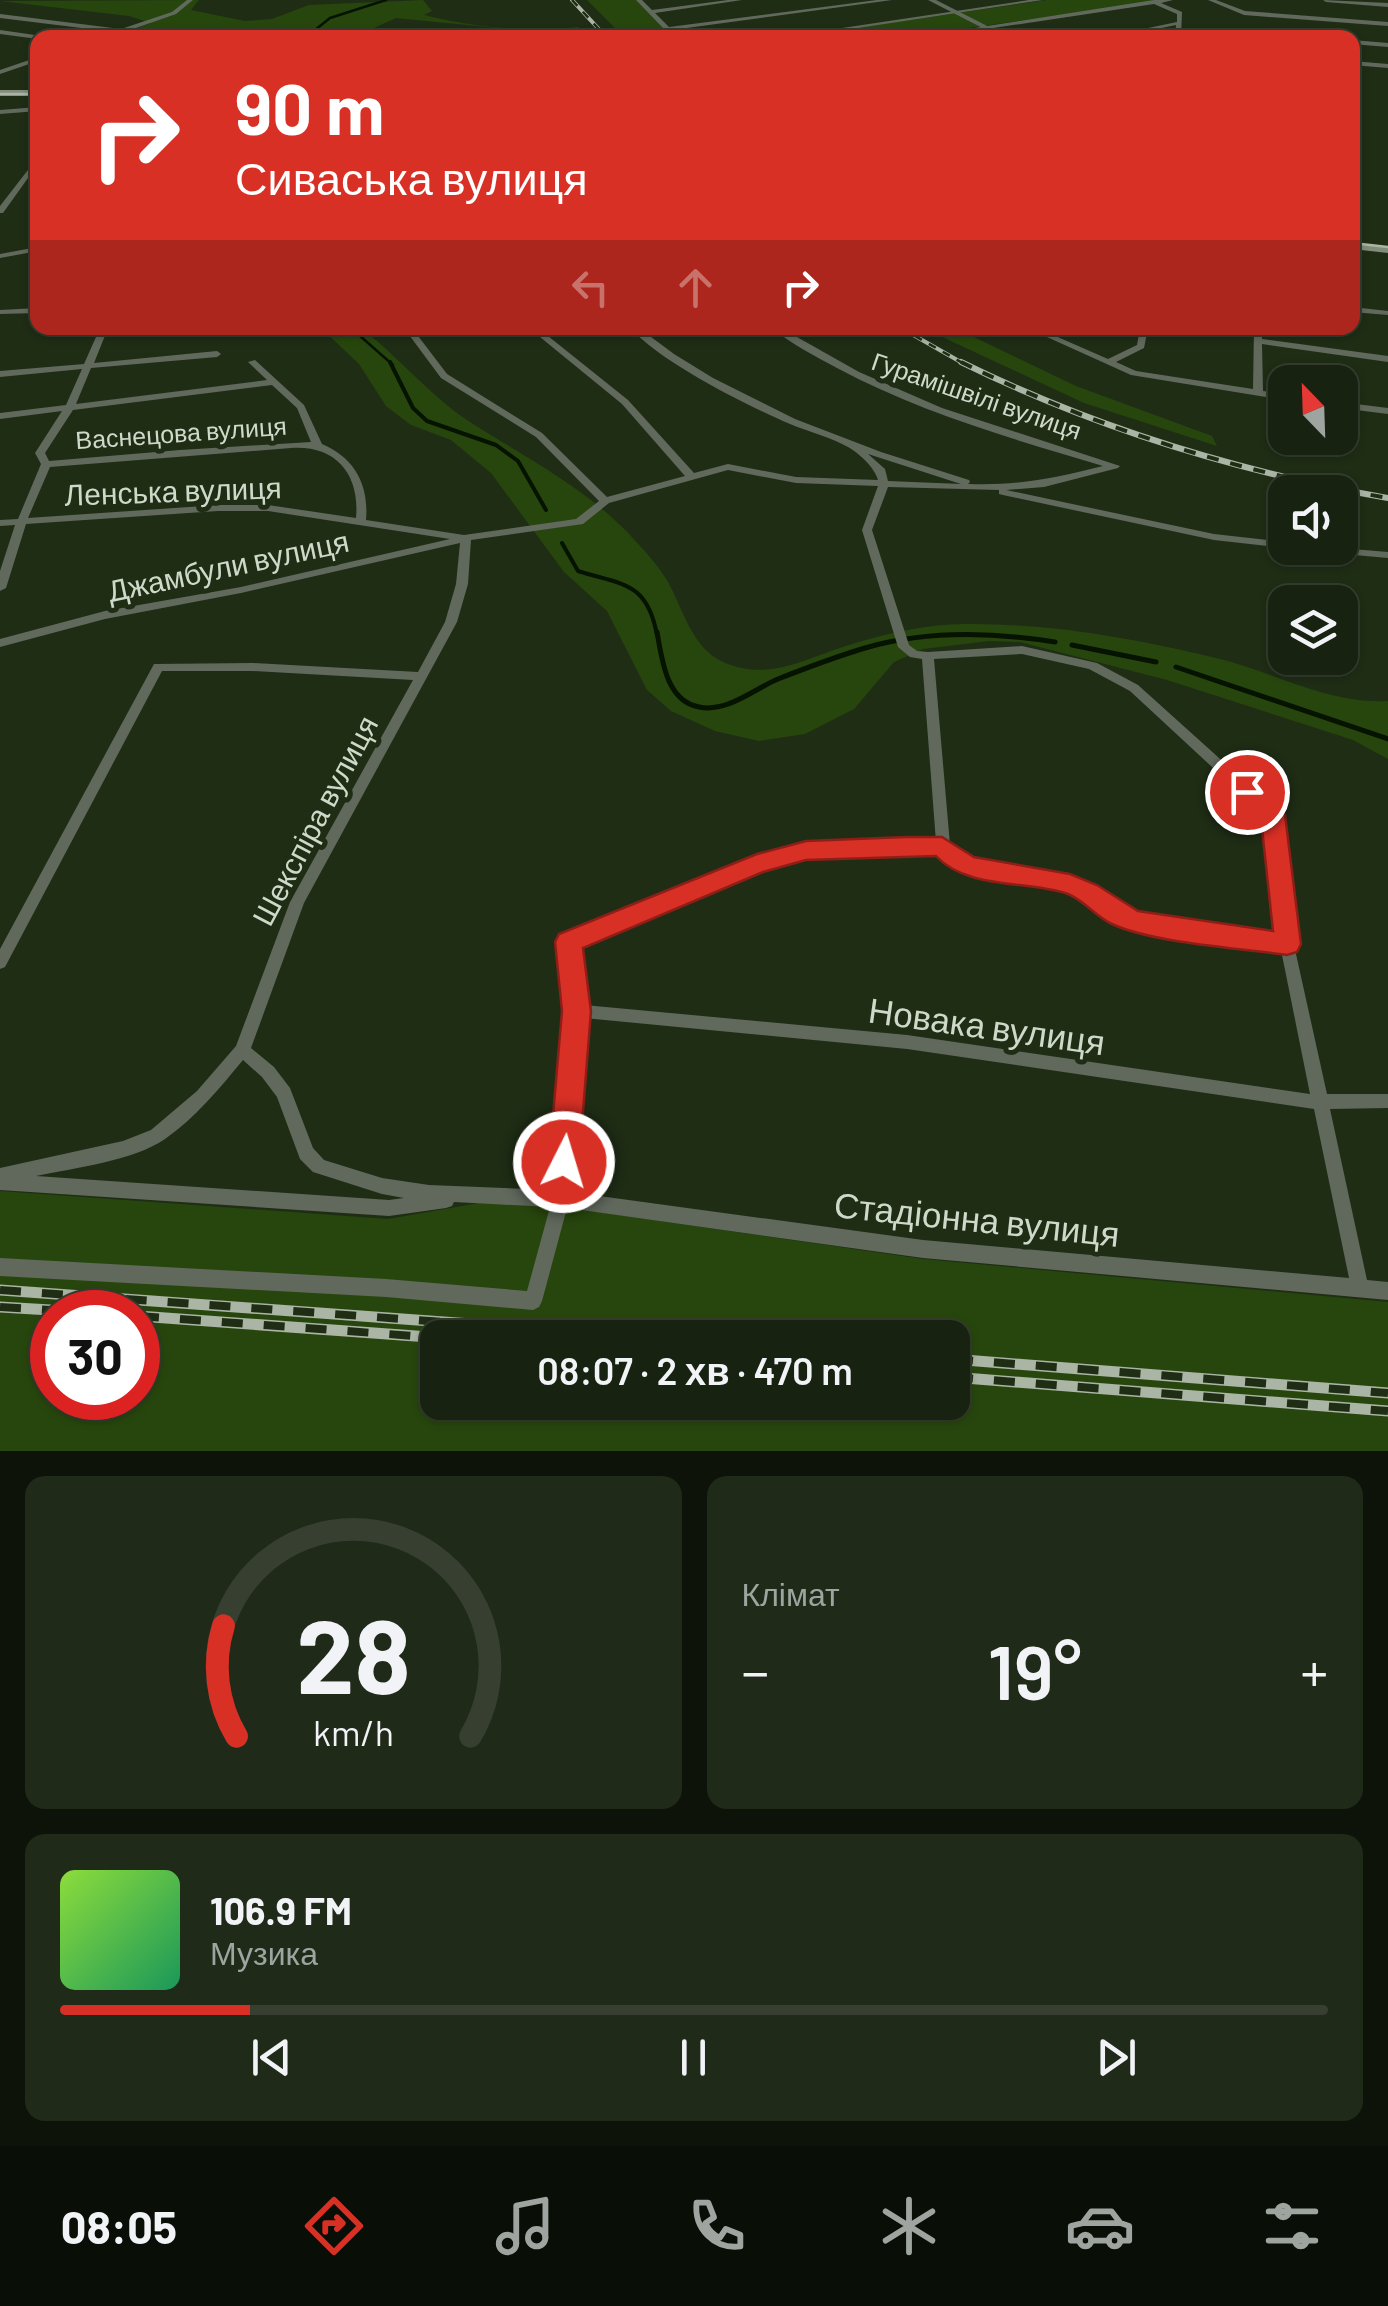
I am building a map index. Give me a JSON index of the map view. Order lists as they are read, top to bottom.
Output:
{
  "streets": {
    "street": [
      "Гурамішвілі вулиця",
      "Васнецова вулиця",
      "Ленська вулиця",
      "Джамбули вулиця",
      "Шекспіра вулиця",
      "Новака вулиця",
      "Стадіонна вулиця"
    ]
  },
  "crossings": [
    ["Васнецова вулиця", "Ленська вулиця"],
    ["Ленська вулиця", "Джамбули вулиця"],
    ["Ленська вулиця", "Шекспіра вулиця"],
    ["Джамбули вулиця", "Шекспіра вулиця"]
  ],
  "north": "top left",
  "page": {
    "turn": ["90 m", "Сиваська вулиця"],
    "limit": "30",
    "trip": "08:07 · 2 хв · 470 m",
    "tile": "Клімат",
    "heat": ["−", "19°", "+"],
    "song": ["106.9 FM", "Музика"],
    "tabs": "08:05",
    "gauge": ["28", "km/h"]
  }
}
